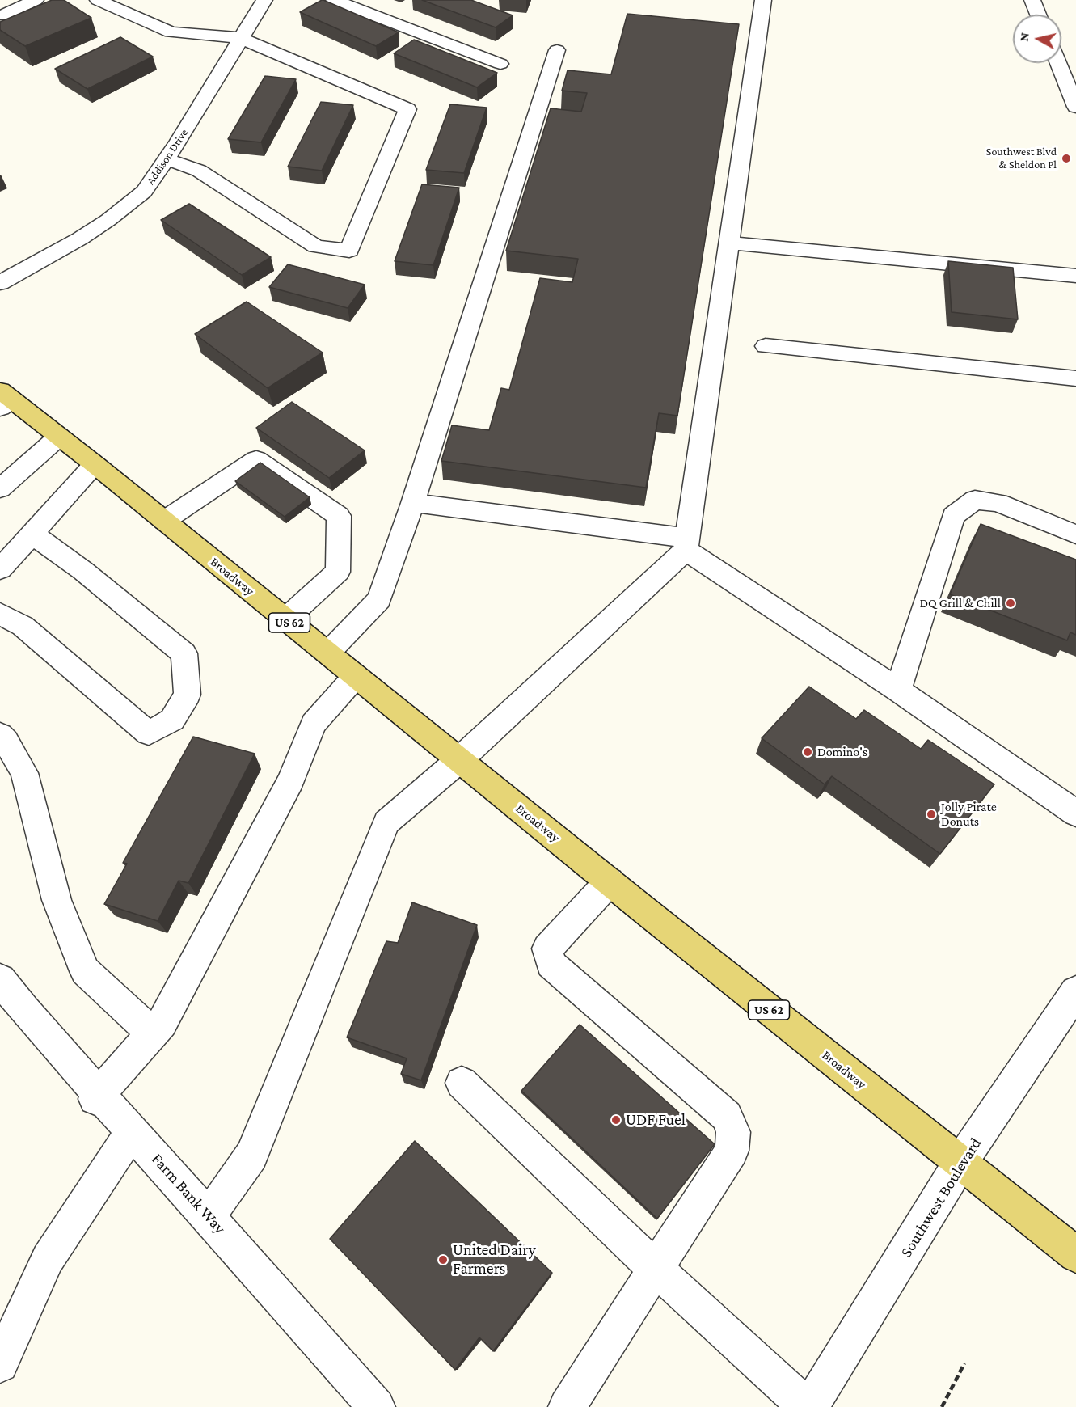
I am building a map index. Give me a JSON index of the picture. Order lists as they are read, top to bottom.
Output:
{
  "streets": {
    "main road": ["Broadway", "US 62"],
    "street": ["Addison Drive", "Farm Bank Way", "Southwest Boulevard"]
  },
  "crossings": [
    ["Broadway", "Southwest Boulevard"]
  ],
  "places": [
    "Southwest Blvd & Sheldon Pl",
    "DQ Grill & Chill",
    "Domino's",
    "Jolly Pirate Donuts",
    "UDF Fuel",
    "United Dairy Farmers"
  ],
  "north": "left"
}
